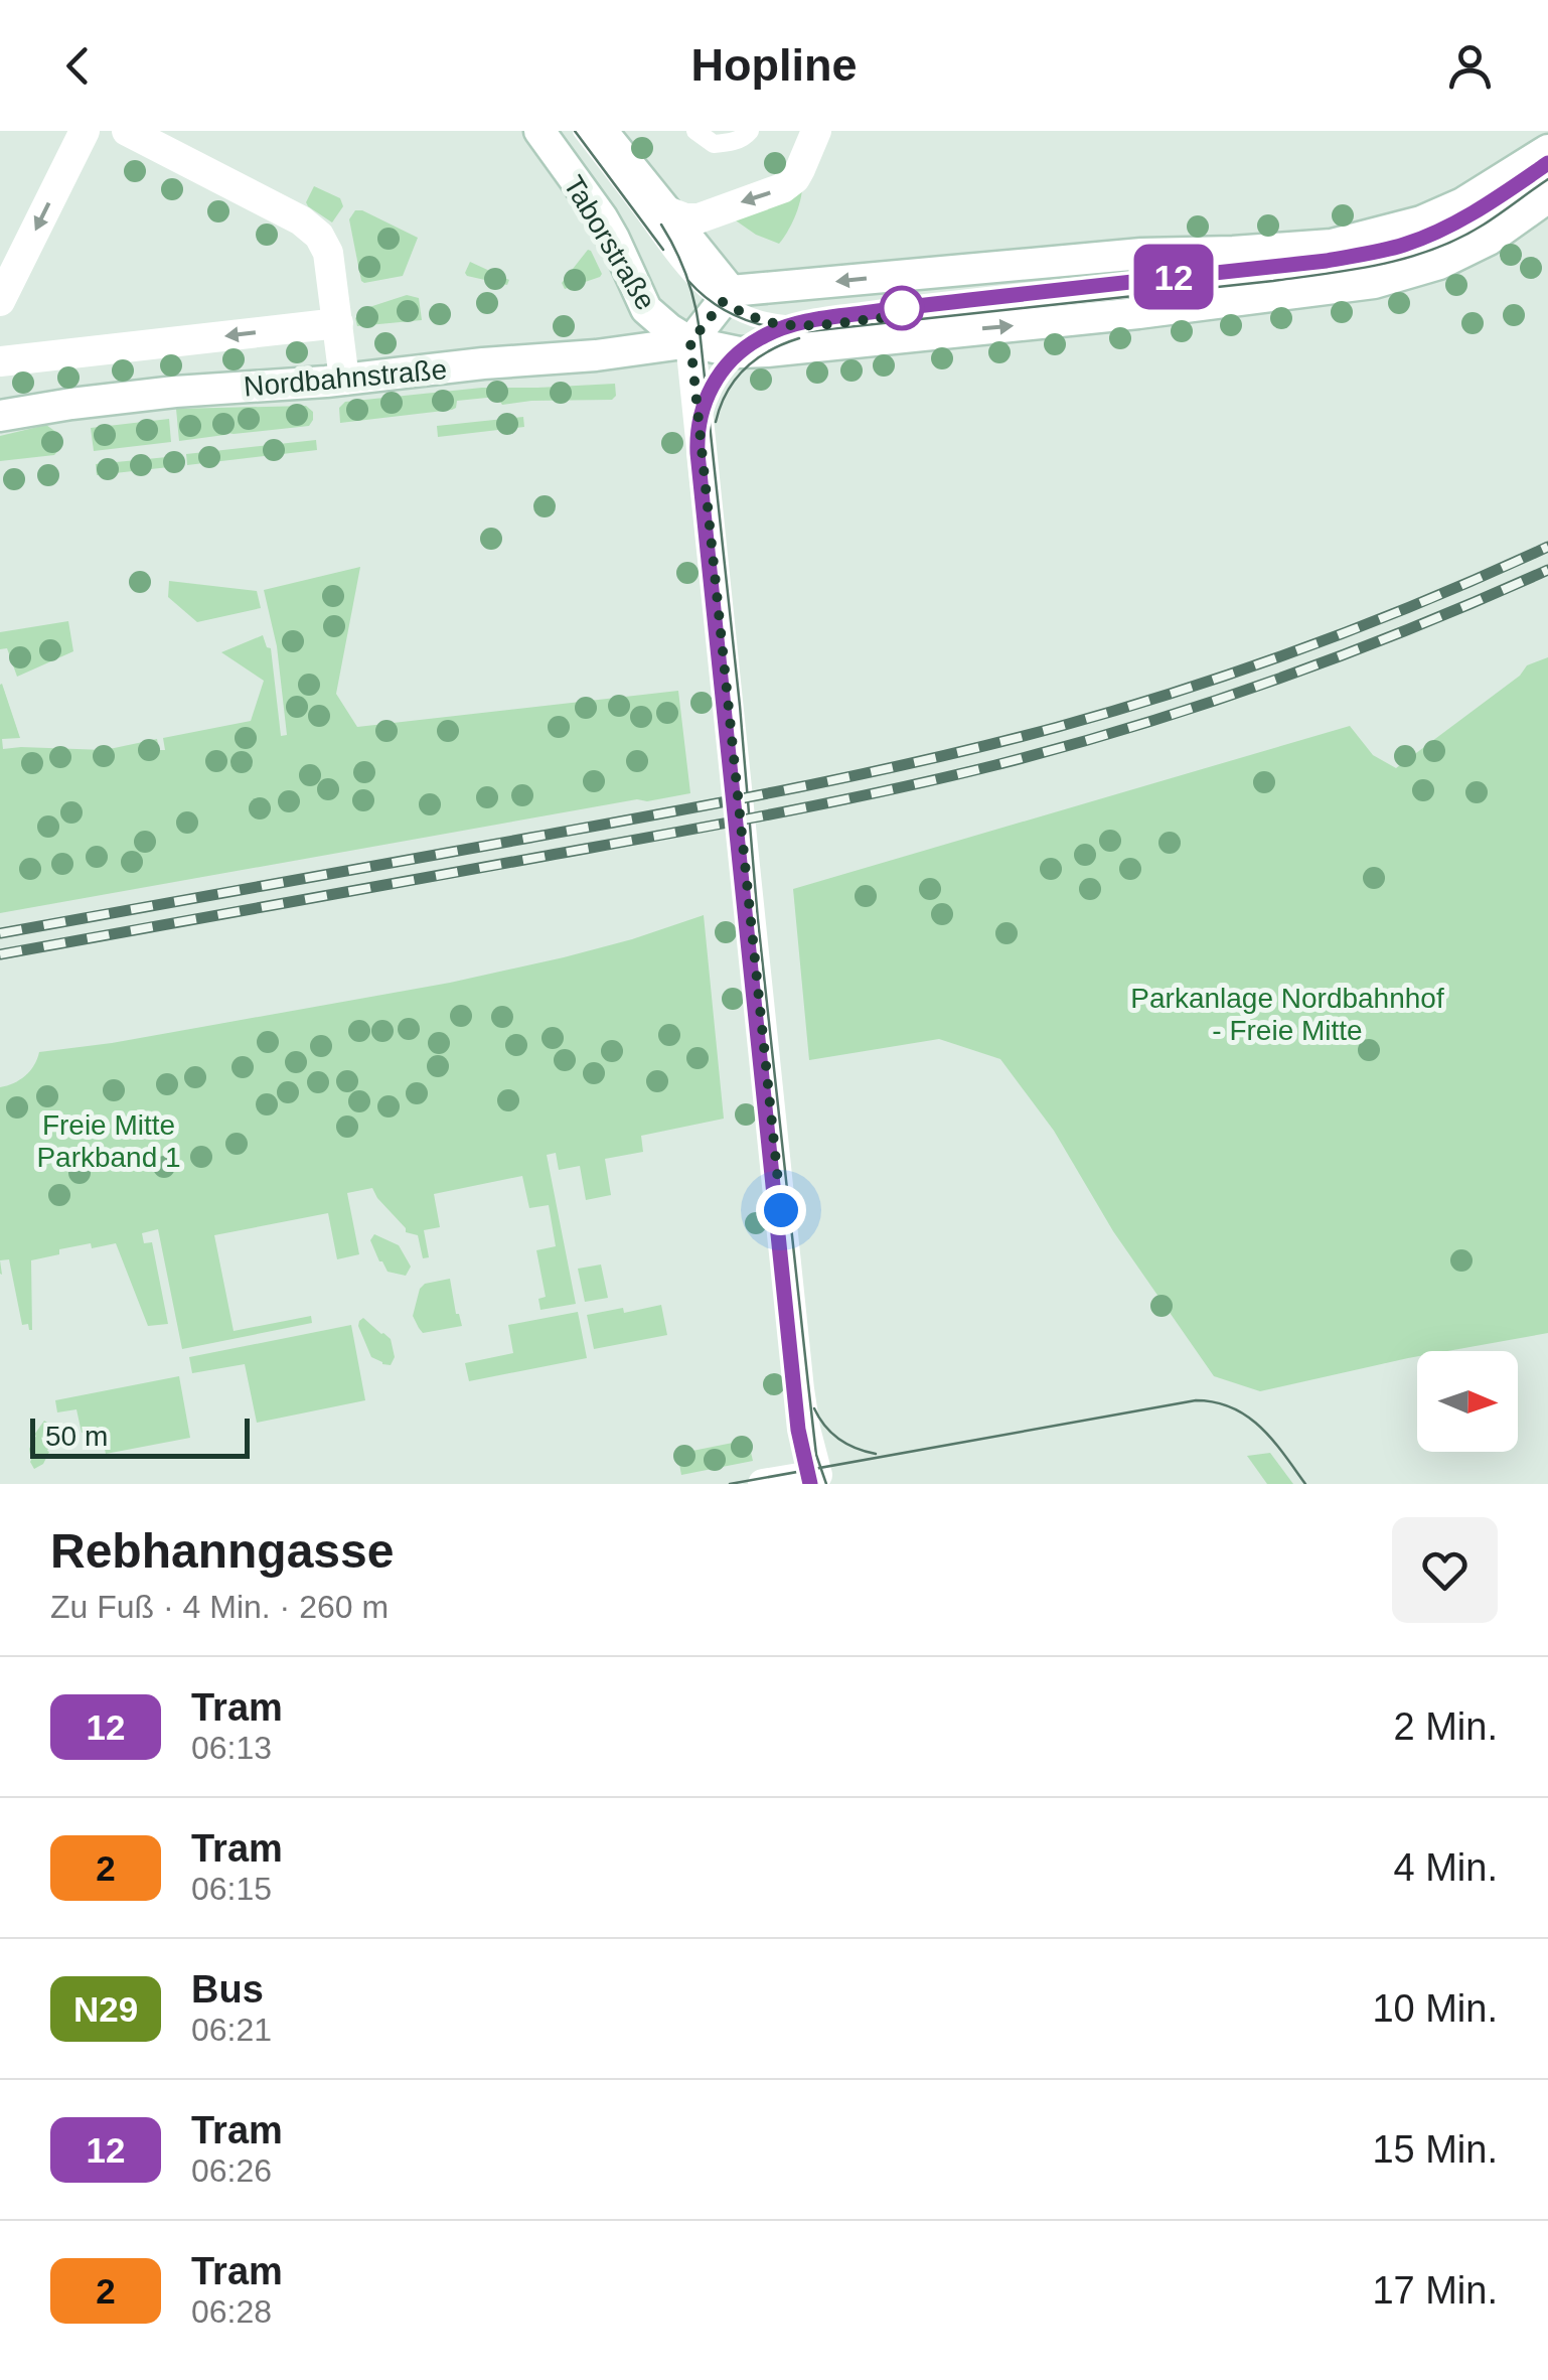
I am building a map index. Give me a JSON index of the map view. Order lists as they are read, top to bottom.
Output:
{
  "streets": {
    "main road": ["Taborstraße", "Nordbahnstraße"]
  },
  "crossings": [
    ["Taborstraße", "Nordbahnstraße"]
  ],
  "parks": ["Parkanlage Nordbahnhof - Freie Mitte", "Freie Mitte Parkband 1"],
  "lines": ["tram line 12"],
  "scale_bar": "50 m",
  "north": "right",
  "page": {
    "header": "Hopline",
    "on_map": "12",
    "scale": "50 m",
    "heading": ["Rebhanngasse", "Zu Fuß · 4 Min. · 260 m"],
    "list": [
      {
        "mark": "12",
        "name": "Tram",
        "note": "06:13",
        "value": "2 Min."
      },
      {
        "mark": "2",
        "name": "Tram",
        "note": "06:15",
        "value": "4 Min."
      },
      {
        "mark": "N29",
        "name": "Bus",
        "note": "06:21",
        "value": "10 Min."
      },
      {
        "mark": "12",
        "name": "Tram",
        "note": "06:26",
        "value": "15 Min."
      },
      {
        "mark": "2",
        "name": "Tram",
        "note": "06:28",
        "value": "17 Min."
      }
    ]
  }
}
